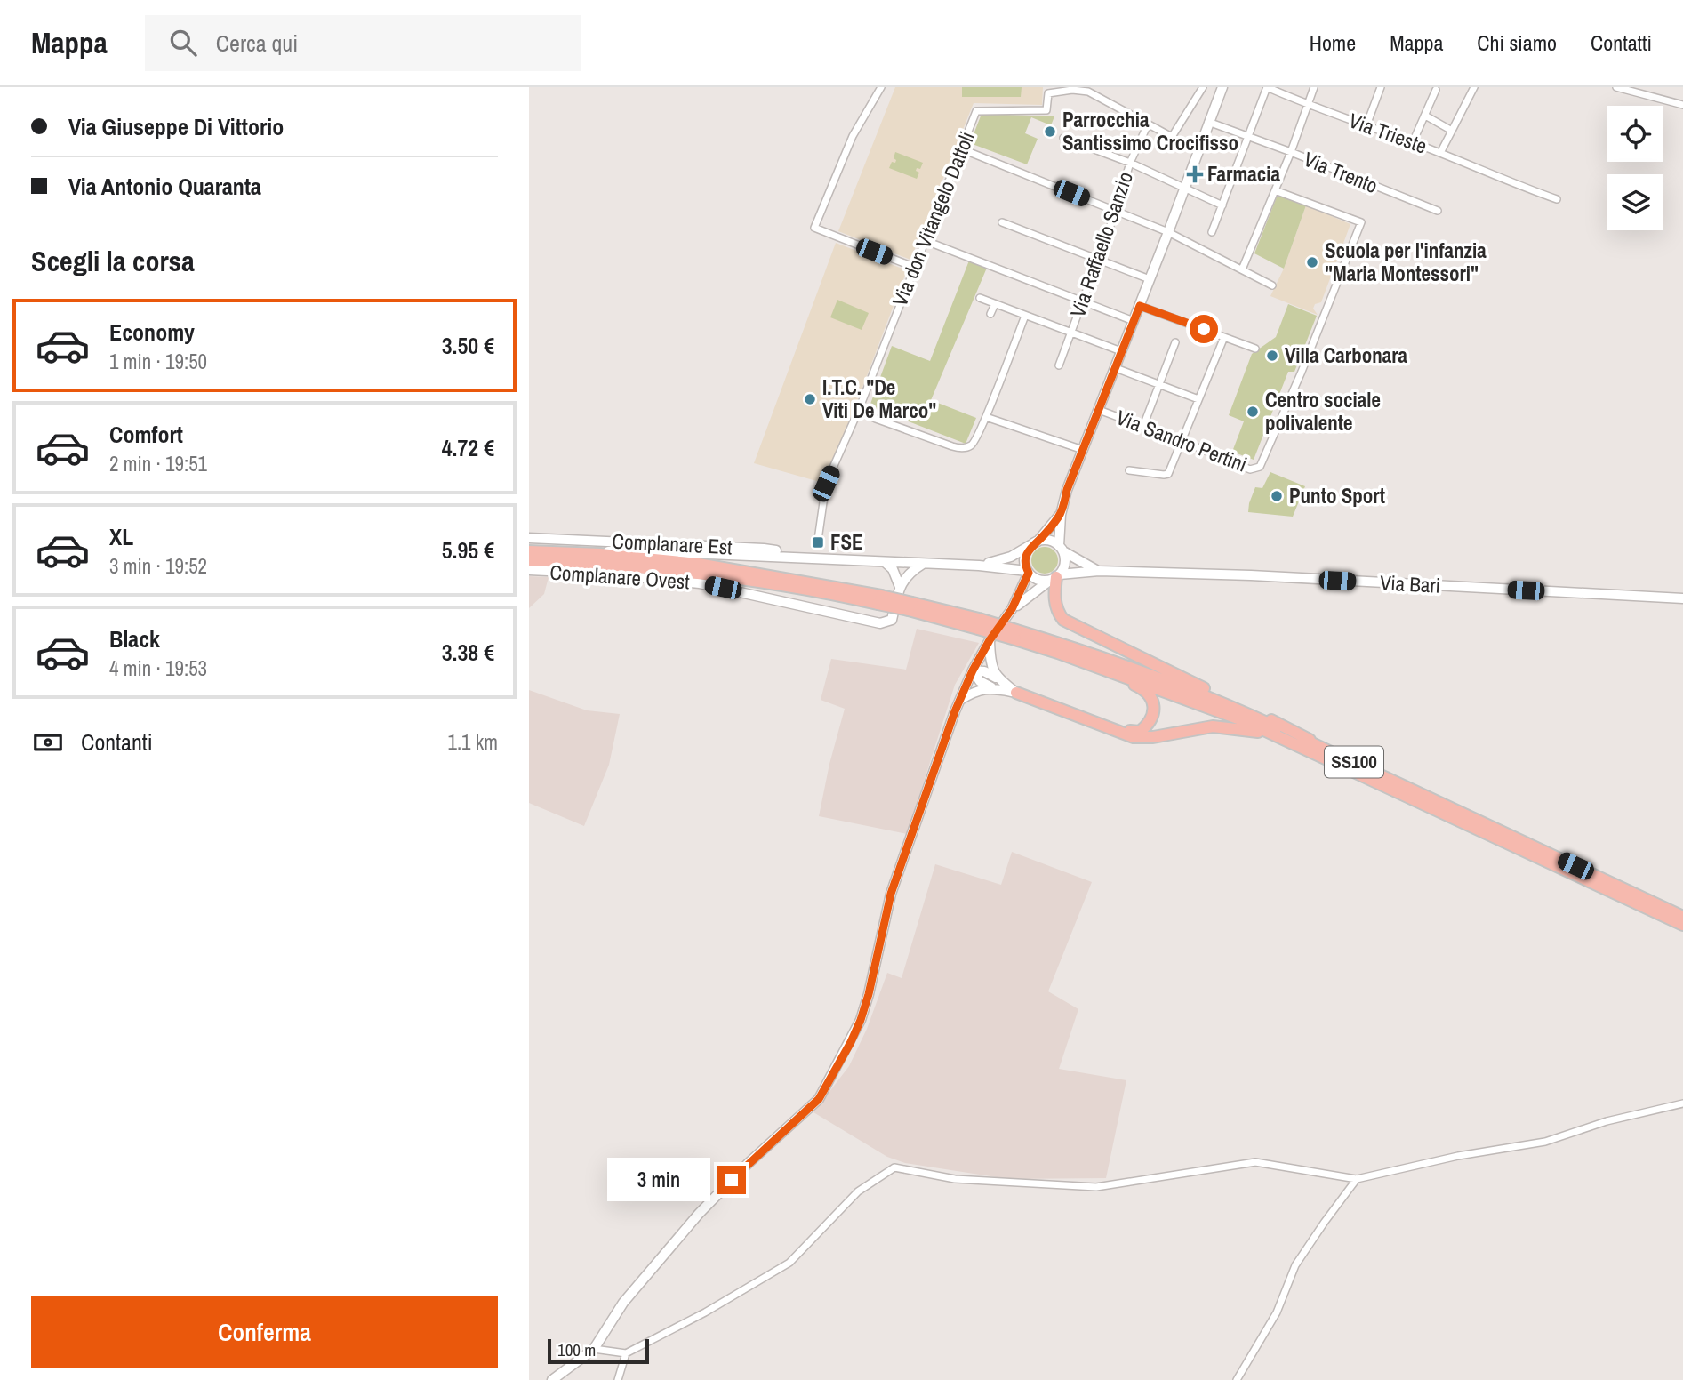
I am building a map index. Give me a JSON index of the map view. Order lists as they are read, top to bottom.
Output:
{
  "streets": {
    "highway": ["SS100"],
    "main road": ["Complanare Est", "Complanare Ovest", "Via Bari"],
    "street": [
      "Via Trieste",
      "Via Trento",
      "Via don Vitangelo Dattoli",
      "Via Raffaello Sanzio",
      "Via Sandro Pertini"
    ]
  },
  "crossings": [
    ["Via don Vitangelo Dattoli", "Via Raffaello Sanzio"],
    ["Via Bari", "SS100"]
  ],
  "places": {
    "other": [
      "Parrocchia Santissimo Crocifisso",
      "Scuola per l'infanzia \"Maria Montessori\"",
      "Villa Carbonara",
      "I.T.C. \"De Viti De Marco\"",
      "Centro sociale polivalente",
      "Punto Sport"
    ],
    "health": ["Farmacia"],
    "transit": ["FSE"]
  },
  "scale_bar": "100 m",
  "page": {
    "header": "Mappa",
    "search": "Cerca qui",
    "nav": [
      "Home",
      "Mappa",
      "Chi siamo",
      "Contatti"
    ],
    "banner": ["Via Giuseppe Di Vittorio", "Via Antonio Quaranta"],
    "heading": "Scegli la corsa",
    "list": [
      {
        "name": "Economy",
        "note": "1 min · 19:50",
        "value": "3.50 €"
      },
      {
        "name": "Comfort",
        "note": "2 min · 19:51",
        "value": "4.72 €"
      },
      {
        "name": "XL",
        "note": "3 min · 19:52",
        "value": "5.95 €"
      },
      {
        "name": "Black",
        "note": "4 min · 19:53",
        "value": "3.38 €"
      }
    ],
    "pay": ["Contanti", "1.1 km"],
    "bubble": "3 min",
    "buttons": "Conferma",
    "scale": "100 m"
  }
}
